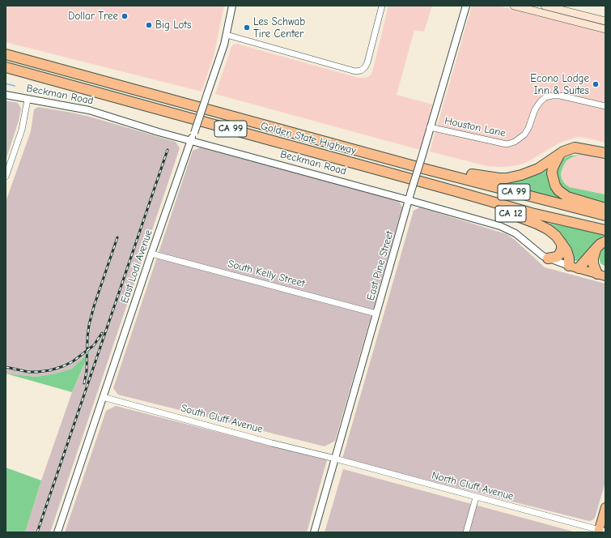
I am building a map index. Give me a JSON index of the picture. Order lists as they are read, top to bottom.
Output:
{
  "streets": {
    "highway": ["CA 99", "Golden State Highway", "CA 12"],
    "main road": ["Beckman Road"],
    "street": [
      "Houston Lane",
      "East Pine Street",
      "East Lodi Avenue",
      "South Kelly Street",
      "South Cluff Avenue",
      "North Cluff Avenue"
    ]
  },
  "crossings": [
    ["Beckman Road", "CA 12"],
    ["Beckman Road", "East Pine Street"],
    ["Beckman Road", "East Lodi Avenue"],
    ["Houston Lane", "East Pine Street"],
    ["Golden State Highway", "CA 12"],
    ["East Pine Street", "South Kelly Street"],
    ["East Pine Street", "South Cluff Avenue"],
    ["East Pine Street", "North Cluff Avenue"],
    ["East Lodi Avenue", "South Kelly Street"],
    ["East Lodi Avenue", "South Cluff Avenue"],
    ["South Cluff Avenue", "North Cluff Avenue"]
  ],
  "places": [
    "Dollar Tree",
    "Big Lots",
    "Les Schwab Tire Center",
    "Econo Lodge Inn & Suites"
  ]
}
